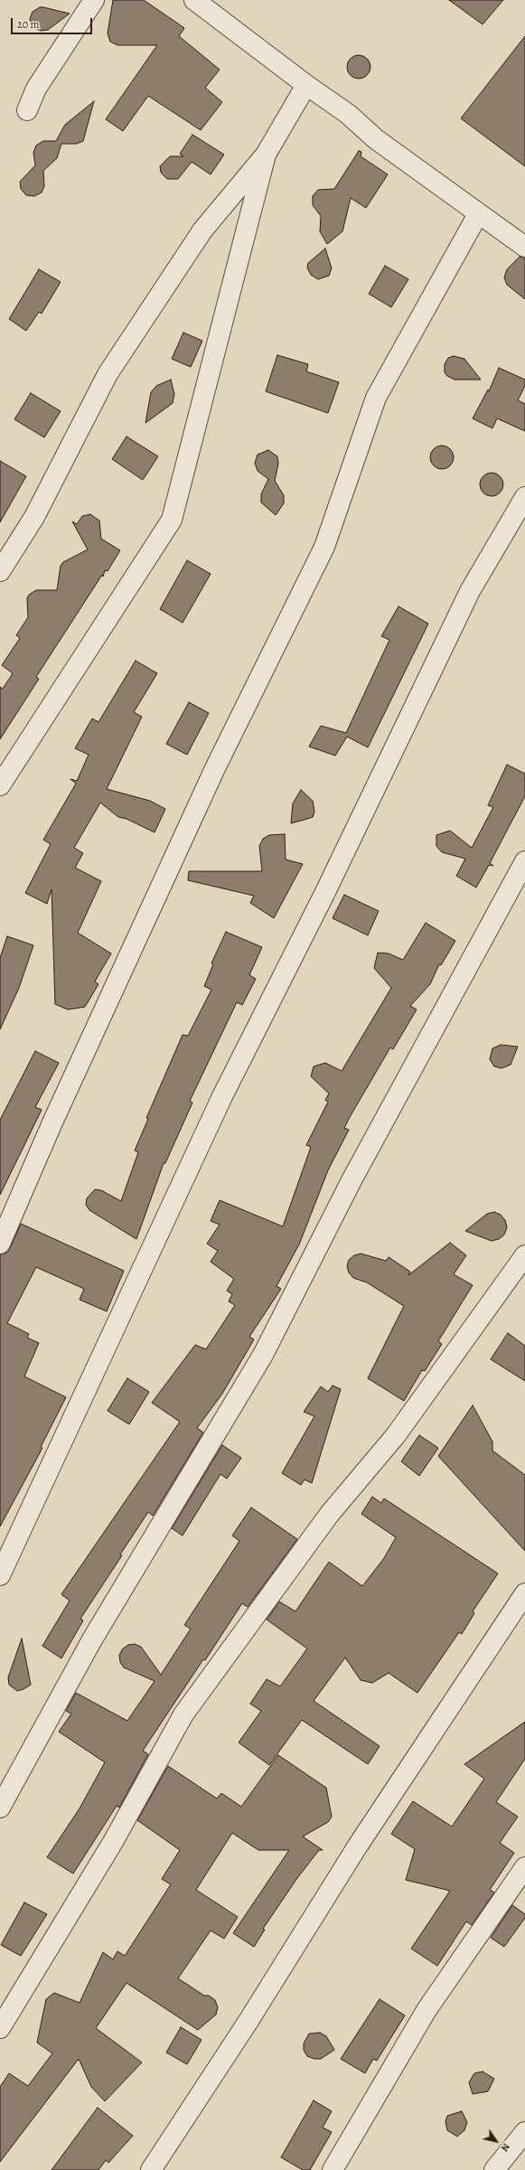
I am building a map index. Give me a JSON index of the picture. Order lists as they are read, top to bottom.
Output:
{
  "scale_bar": "20 m",
  "north": "bottom right"
}
